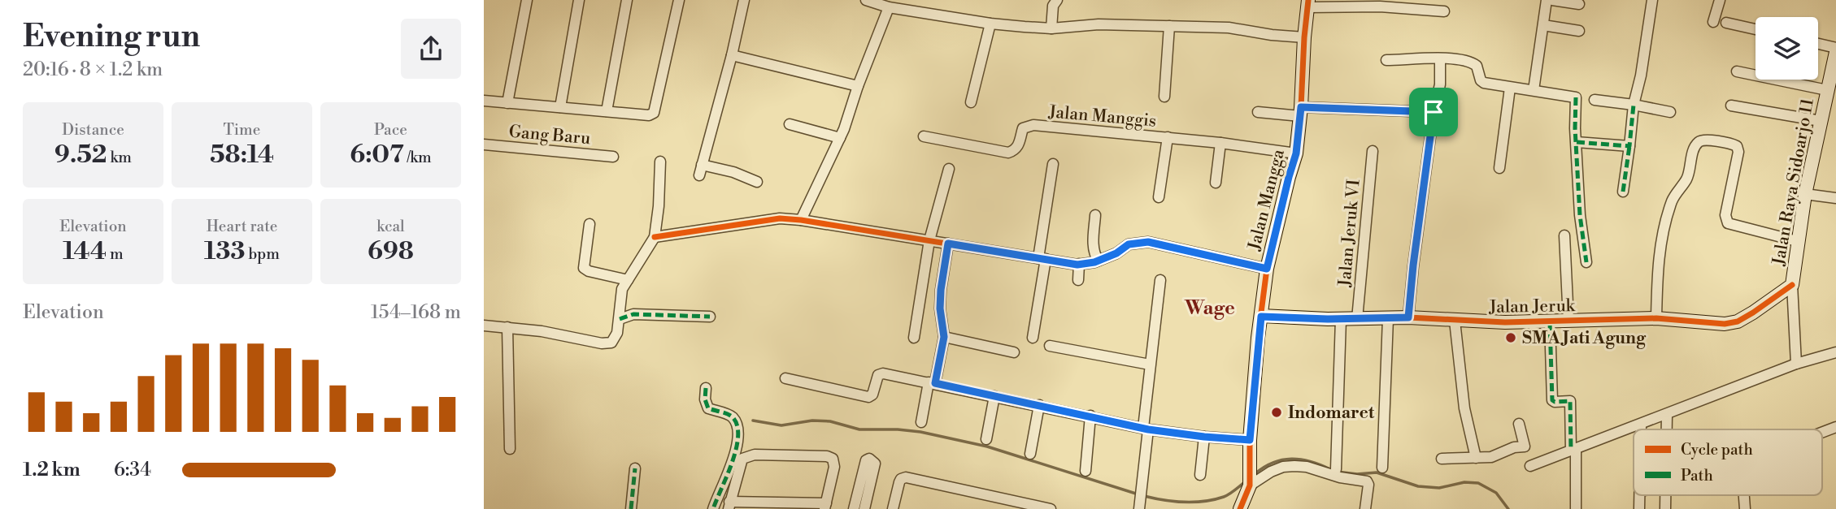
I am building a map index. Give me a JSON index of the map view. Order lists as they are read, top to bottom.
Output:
{
  "streets": {
    "street": [
      "Jalan Manggis",
      "Gang Baru",
      "Jalan Raya Sidoarjo 11",
      "Jalan Mangga",
      "Jalan Jeruk VI",
      "Jalan Jeruk"
    ]
  },
  "crossings": [
    ["Jalan Manggis", "Jalan Mangga"],
    ["Jalan Raya Sidoarjo 11", "Jalan Jeruk"],
    ["Jalan Mangga", "Jalan Jeruk"],
    ["Jalan Jeruk VI", "Jalan Jeruk"]
  ],
  "districts": ["Wage"],
  "places": ["SMA Jati Agung", "Indomaret"],
  "legend": ["Cycle path", "Path"],
  "page": {
    "heading": ["Evening run", "20:16 · 8 × 1.2 km"],
    "stats": [
      ["Distance", "9.52 km"],
      ["Time", "58:14"],
      ["Pace", "6:07 /km"],
      ["Elevation", "144 m"],
      ["Heart rate", "133 bpm"],
      ["kcal", "698"]
    ],
    "chart": ["Elevation", "154–168 m"],
    "list": [
      {
        "name": "1.2 km",
        "note": "6:34"
      }
    ]
  }
}
